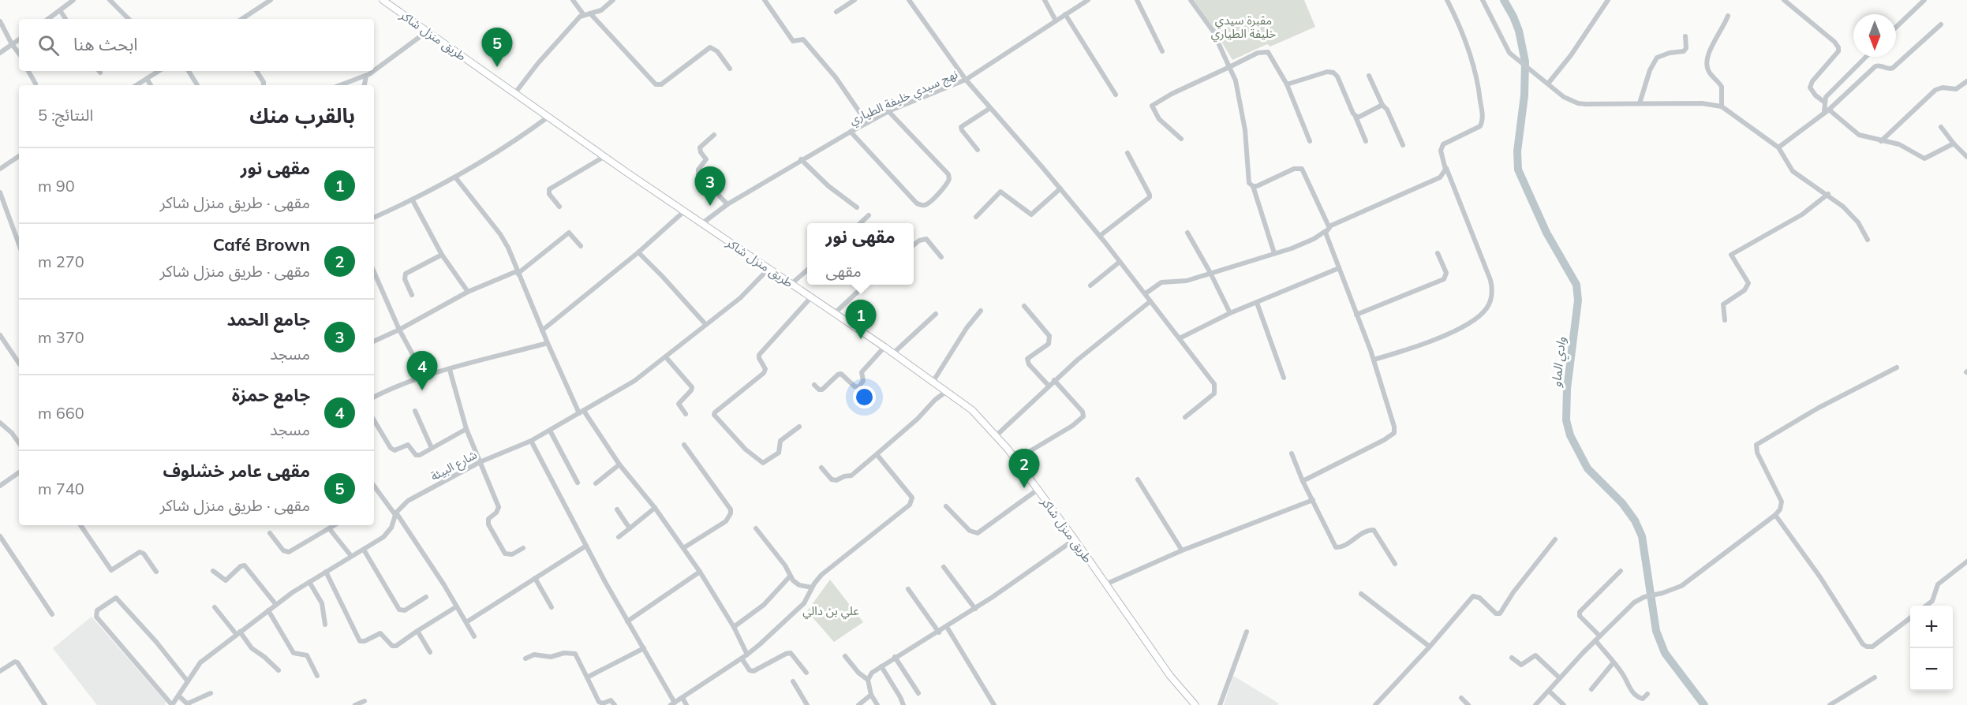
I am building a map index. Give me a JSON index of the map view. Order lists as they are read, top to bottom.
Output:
{
  "streets": {
    "main road": ["طريق منزل شاكر"],
    "street": ["نهج سيدي خليفة الطياري", "شارع البيئة"]
  },
  "crossings": [
    ["طريق منزل شاكر", "نهج سيدي خليفة الطياري"],
    ["طريق منزل شاكر", "شارع البيئة"]
  ],
  "water": ["وادي الماو"],
  "parks": ["مقبرة سيدي خليفة الطياري", "علي بن دالي"],
  "north": "bottom",
  "page": {
    "search": "ابحث هنا",
    "pins": [
      "5",
      "3",
      "1",
      "4",
      "2"
    ],
    "heading": ["بالقرب منك", "النتائج: 5"],
    "list": [
      {
        "mark": "1",
        "name": "مقهى نور",
        "note": "مقهى · طريق منزل شاكر",
        "value": "90 m"
      },
      {
        "mark": "2",
        "name": "Café Brown",
        "note": "مقهى · طريق منزل شاكر",
        "value": "270 m"
      },
      {
        "mark": "3",
        "name": "جامع الحمد",
        "note": "مسجد",
        "value": "370 m"
      },
      {
        "mark": "4",
        "name": "جامع حمزة",
        "note": "مسجد",
        "value": "660 m"
      },
      {
        "mark": "5",
        "name": "مقهى عامر خشلوف",
        "note": "مقهى · طريق منزل شاكر",
        "value": "740 m"
      }
    ],
    "popup": ["مقهى نور", "مقهى"],
    "map_buttons": ["+", "−"]
  }
}
